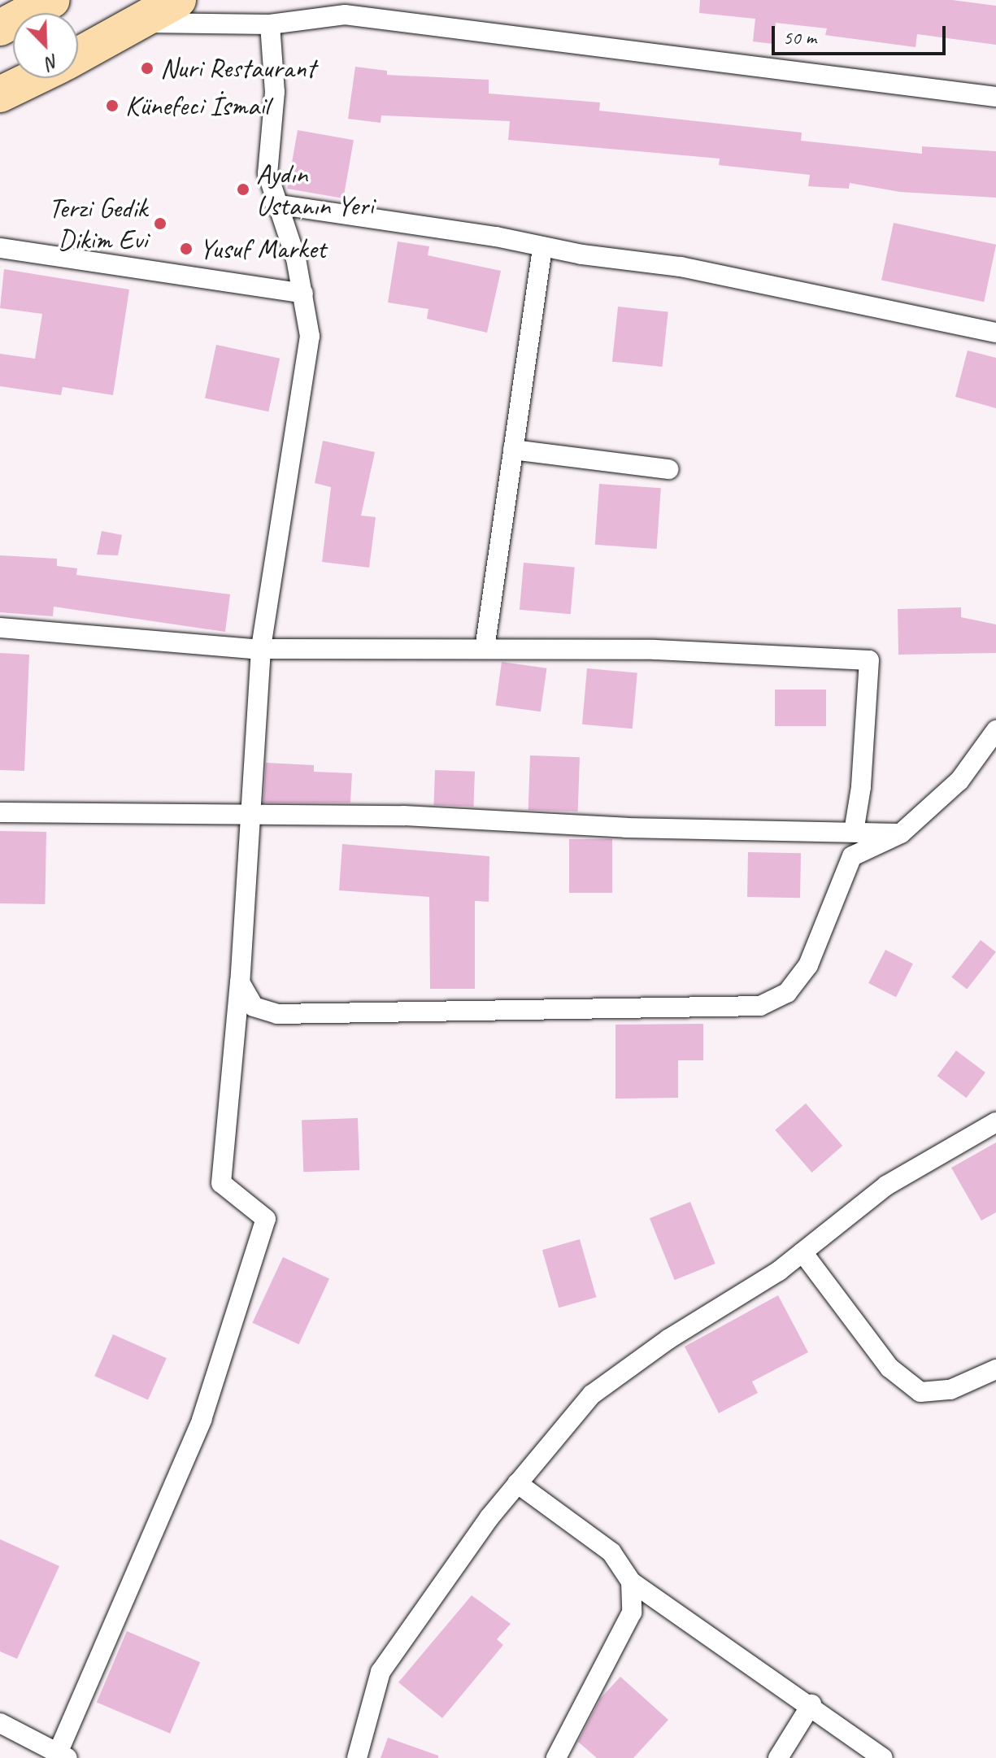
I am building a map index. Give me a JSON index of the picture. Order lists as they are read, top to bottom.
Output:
{
  "places": [
    "Nuri Restaurant",
    "Künefeci İsmail",
    "Aydın Ustanın Yeri",
    "Terzi Gedik Dikim Evi",
    "Yusuf Market"
  ],
  "scale_bar": "50 m",
  "north": "bottom right"
}
